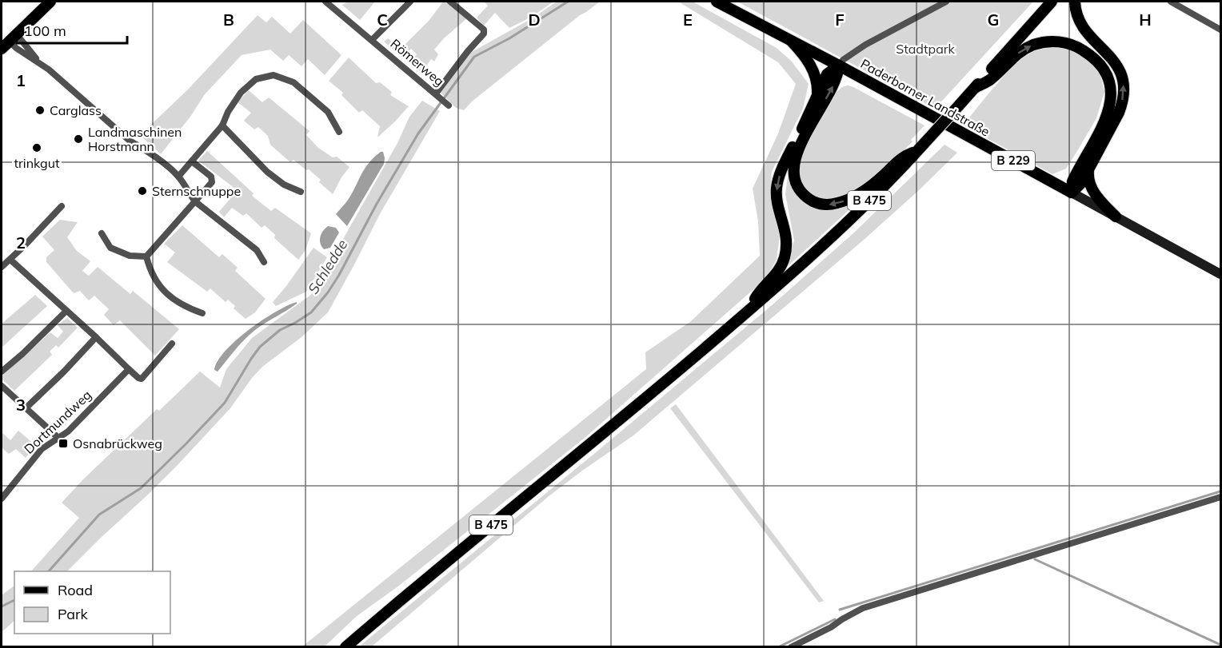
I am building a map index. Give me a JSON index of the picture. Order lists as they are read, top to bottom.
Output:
{
  "streets": {
    "main road": ["Paderborner Landstraße", "B 229", "B 475"],
    "street": ["Römerweg", "Dortmundweg"]
  },
  "water": ["Schledde"],
  "parks": ["Stadtpark"],
  "places": {
    "other": [
      "Carglass",
      "Landmaschinen Horstmann",
      "trinkgut",
      "Sternschnuppe"
    ],
    "transit": ["Osnabrückweg"]
  },
  "legend": ["Road", "Park"],
  "scale_bar": "100 m",
  "grid": {
    "columns": [
      "B",
      "C",
      "D",
      "E",
      "F",
      "G",
      "H"
    ],
    "rows": ["1", "2", "3"]
  }
}
